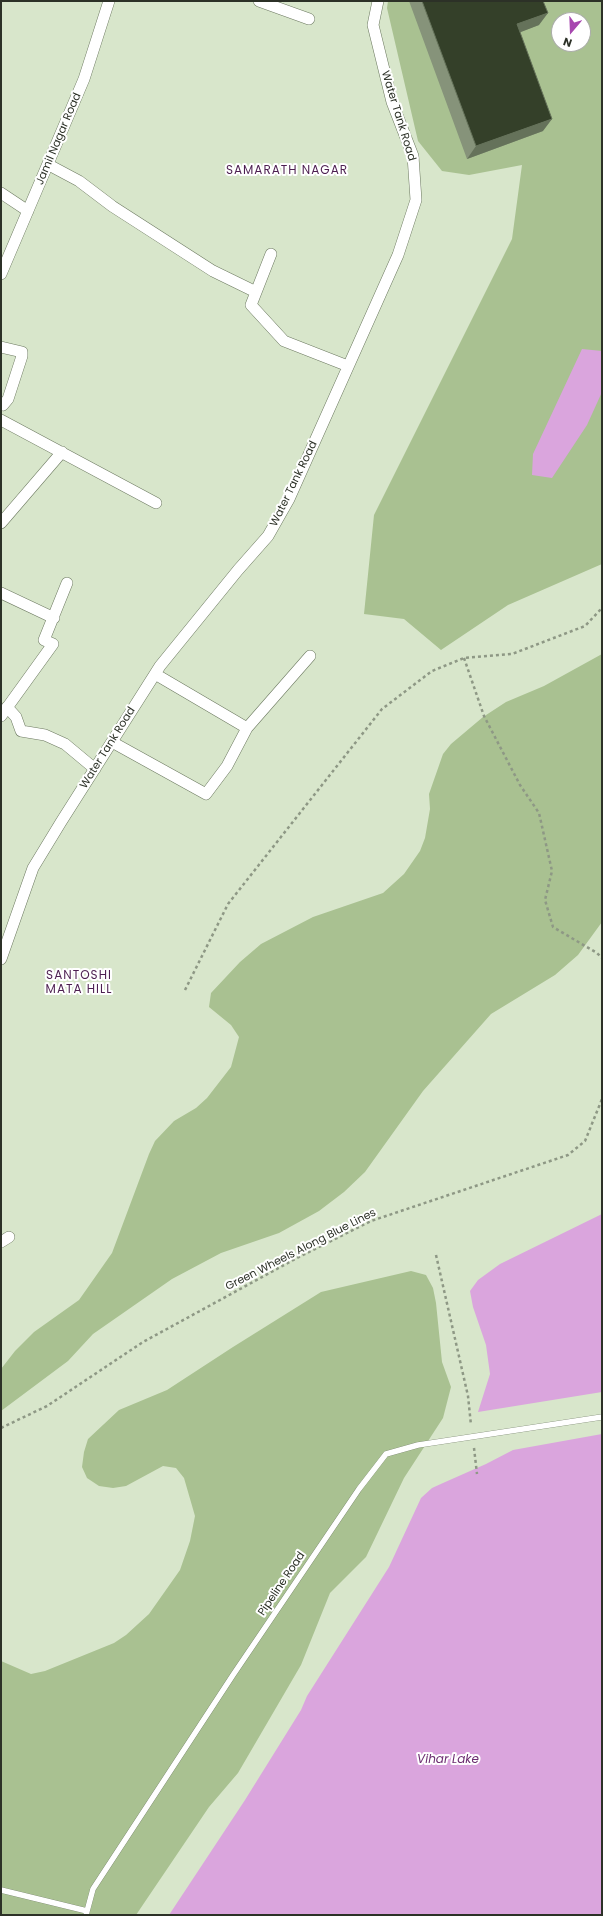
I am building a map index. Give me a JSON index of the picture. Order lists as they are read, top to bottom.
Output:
{
  "streets": {
    "street": ["Water Tank Road", "Jamil Nagar Road"],
    "lane": ["Pipeline Road"],
    "path": ["Green Wheels Along Blue Lines"]
  },
  "districts": ["SAMARATH NAGAR", "SANTOSHI MATA HILL"],
  "water": ["Vihar Lake"],
  "north": "bottom"
}
